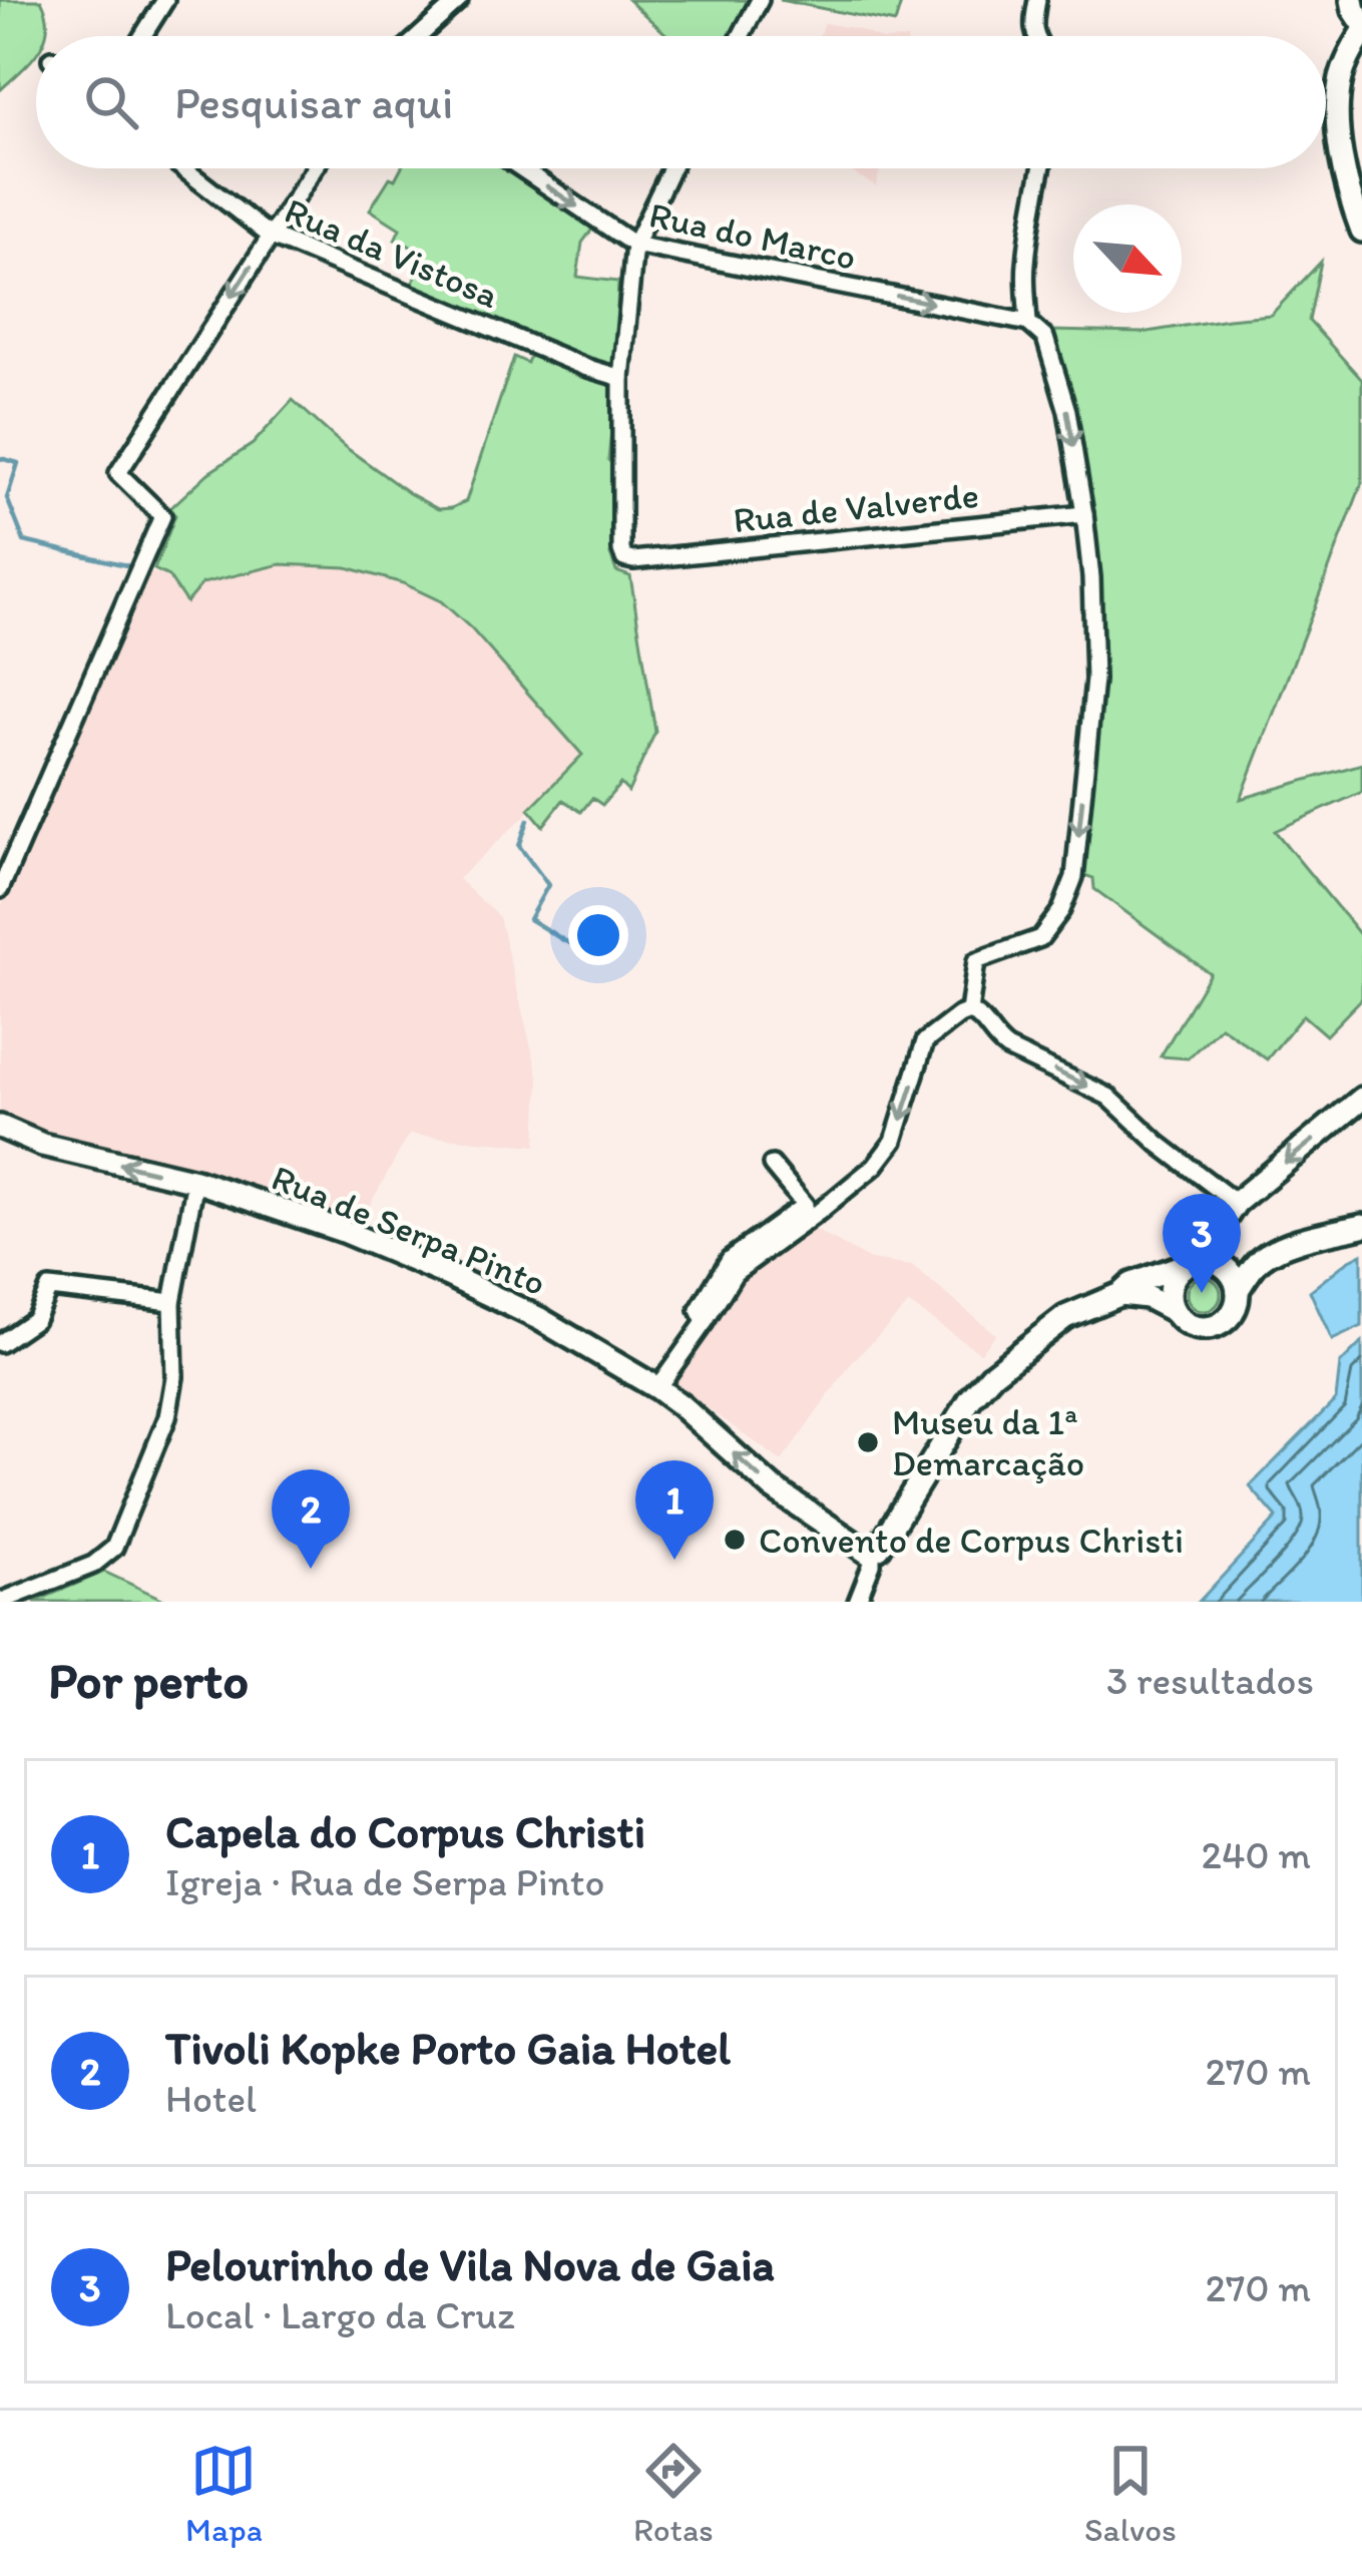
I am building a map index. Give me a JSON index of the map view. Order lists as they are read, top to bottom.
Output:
{
  "streets": {
    "street": [
      "Rua do Marco",
      "Rua da Vistosa",
      "Rua de Valverde",
      "Rua de Serpa Pinto"
    ]
  },
  "crossings": [
    ["Rua da Vistosa", "Rua de Valverde"]
  ],
  "one_way": ["Rua do Marco", "Rua de Serpa Pinto"],
  "places": ["Museu da 1ª Demarcação", "Convento de Corpus Christi"],
  "north": "bottom right",
  "page": {
    "search": "Pesquisar aqui",
    "pins": ["3", "1", "2"],
    "heading": ["Por perto", "3 resultados"],
    "list": [
      {
        "mark": "1",
        "name": "Capela do Corpus Christi",
        "note": "Igreja · Rua de Serpa Pinto",
        "value": "240 m"
      },
      {
        "mark": "2",
        "name": "Tivoli Kopke Porto Gaia Hotel",
        "note": "Hotel",
        "value": "270 m"
      },
      {
        "mark": "3",
        "name": "Pelourinho de Vila Nova de Gaia",
        "note": "Local · Largo da Cruz",
        "value": "270 m"
      }
    ],
    "nav": ["Mapa", "Rotas", "Salvos"]
  }
}
